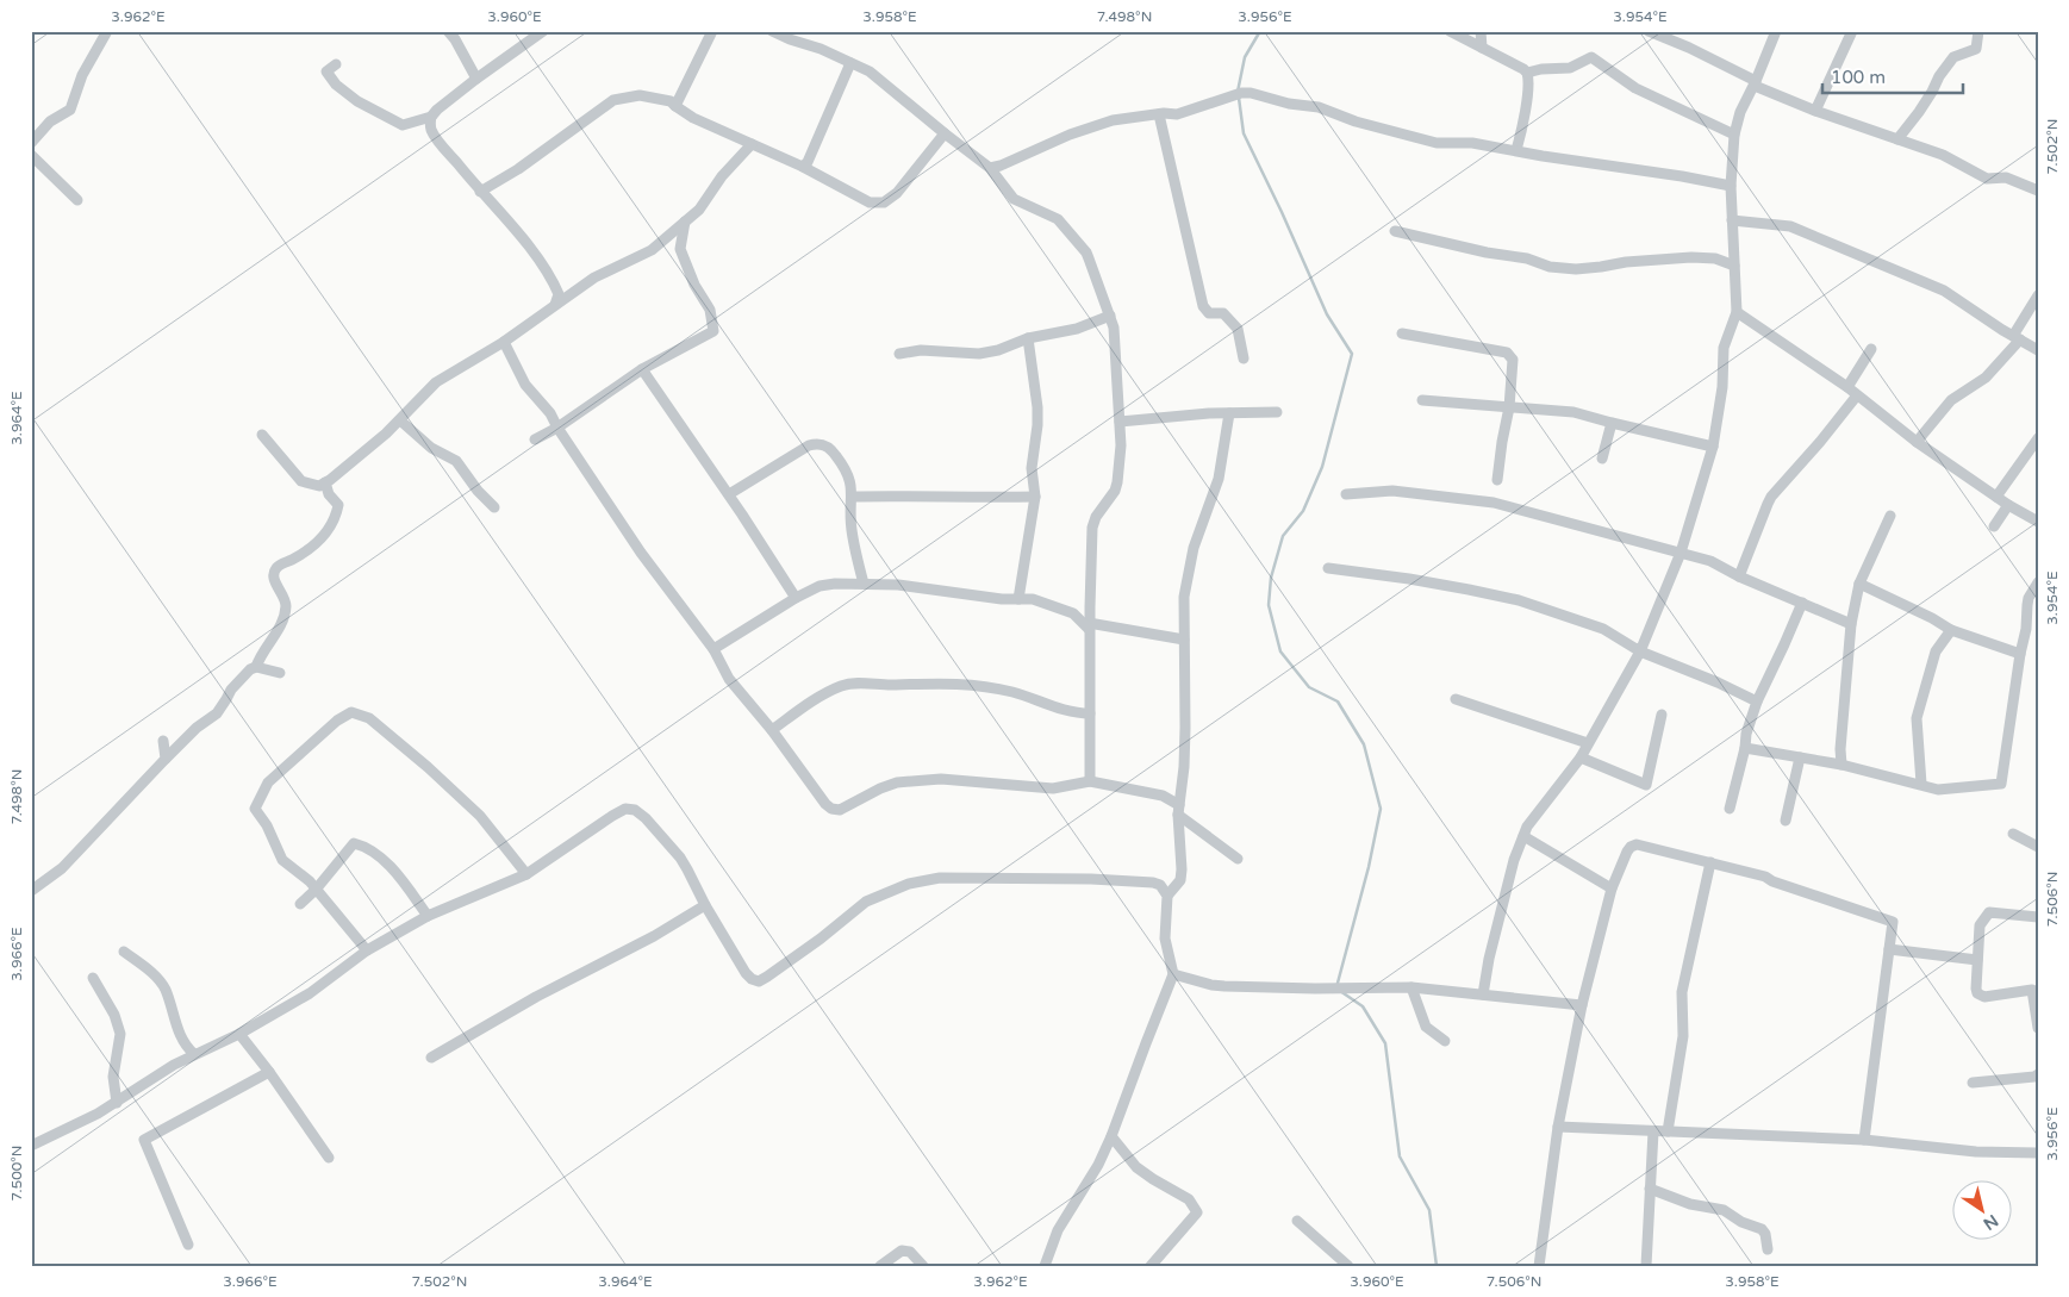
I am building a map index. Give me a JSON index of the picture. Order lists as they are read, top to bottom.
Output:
{
  "scale_bar": "100 m",
  "north": "bottom right",
  "coordinates": [
    "3.962°E",
    "3.960°E",
    "3.958°E",
    "7.498°N",
    "3.956°E",
    "3.954°E",
    "7.502°N",
    "3.964°E",
    "7.506°N",
    "3.966°E",
    "7.500°N"
  ]
}
